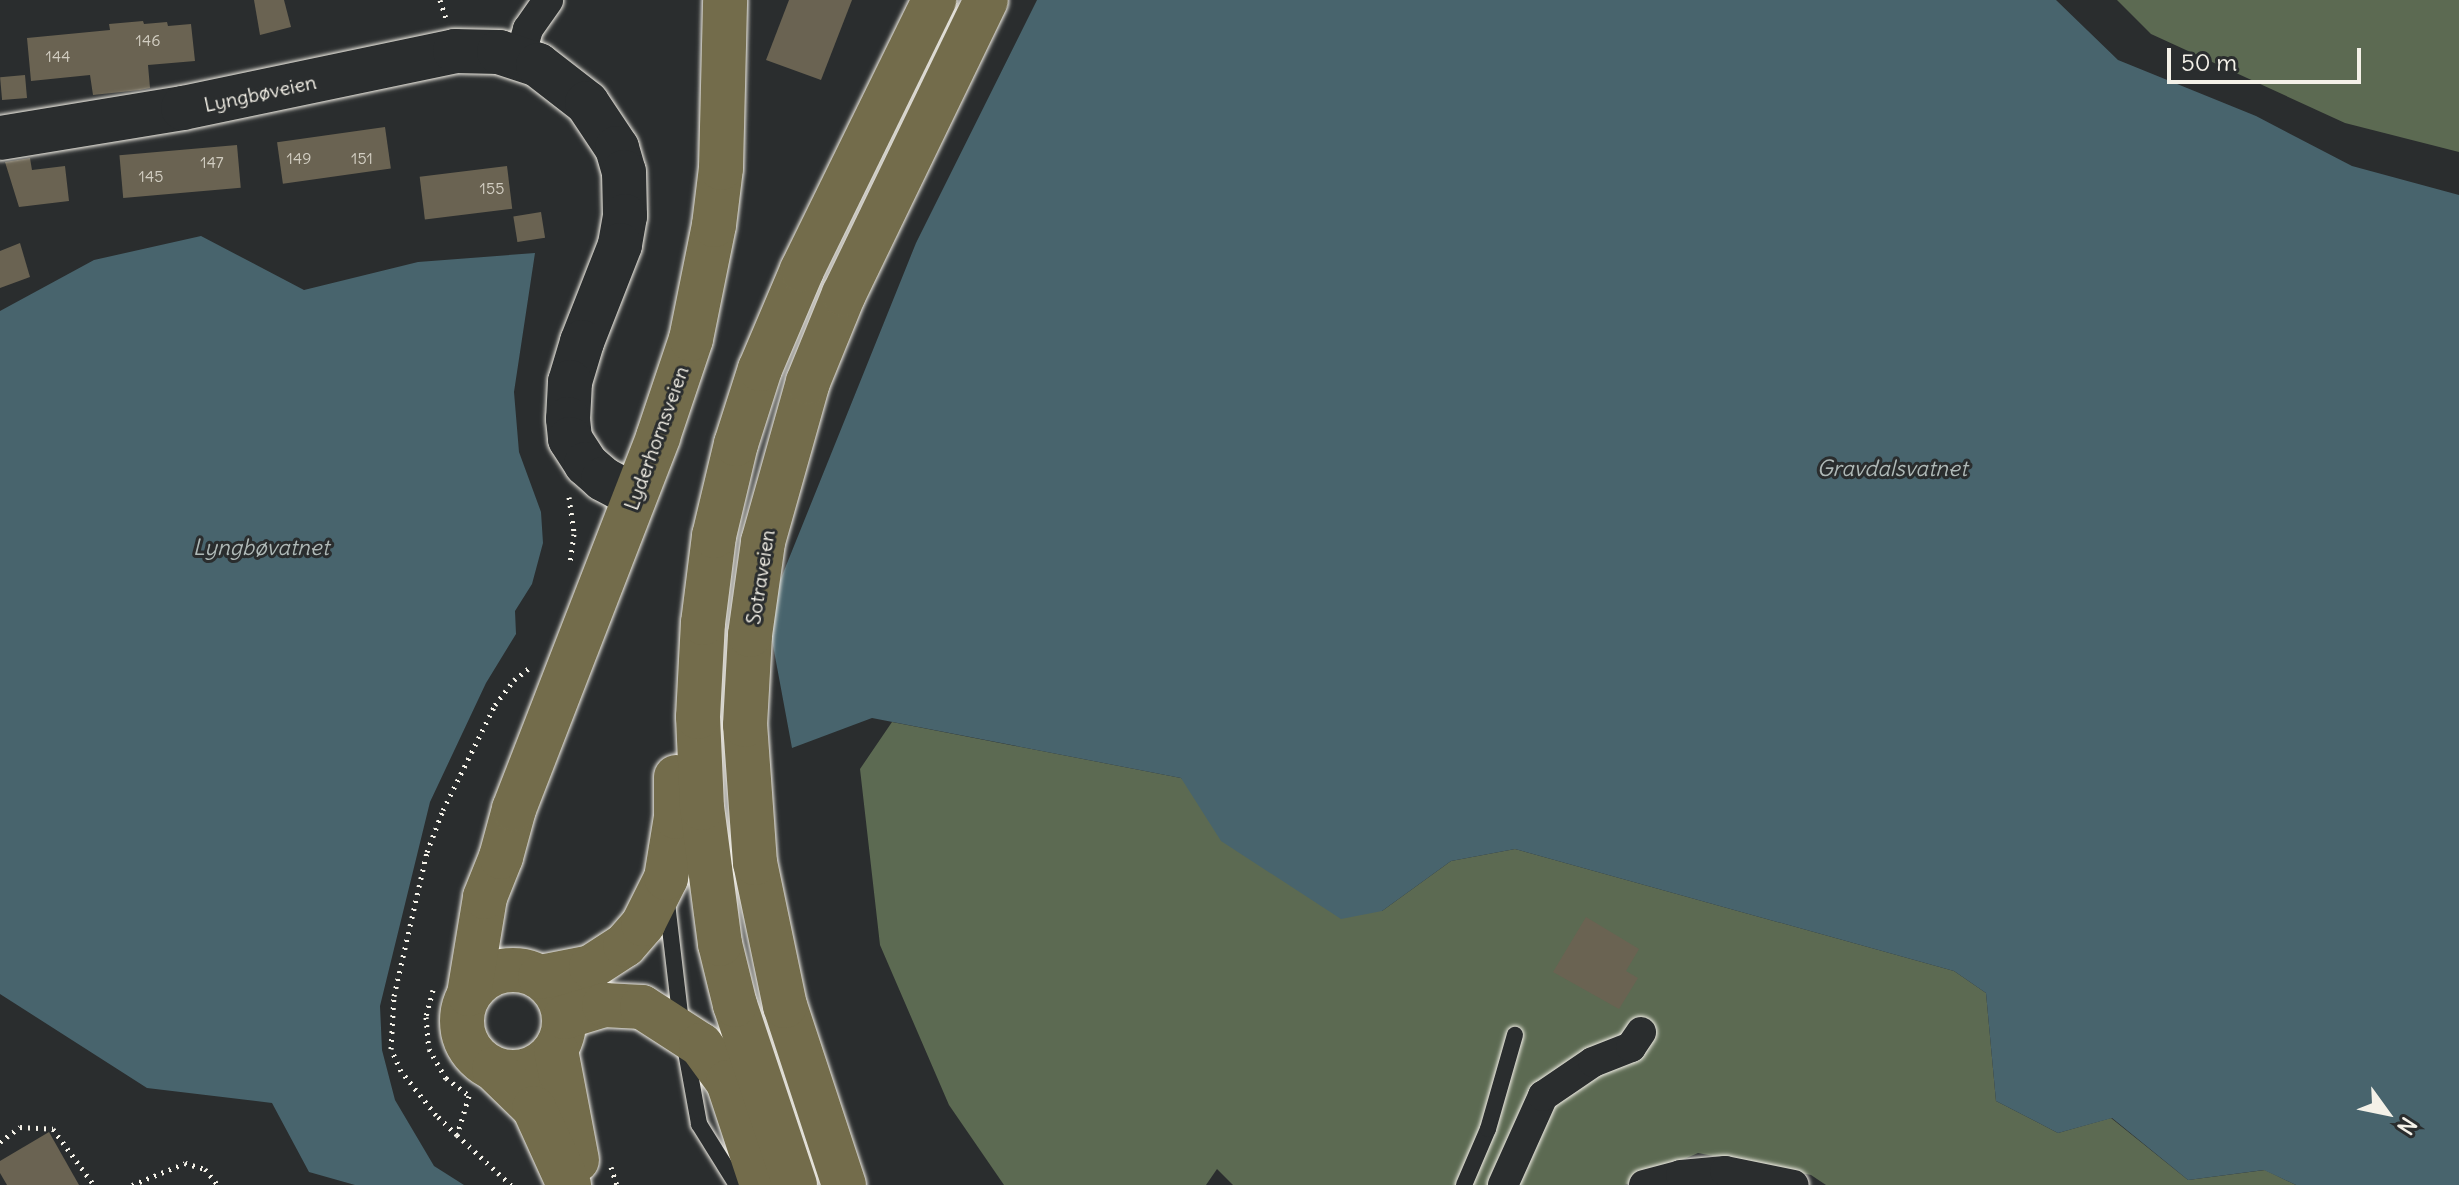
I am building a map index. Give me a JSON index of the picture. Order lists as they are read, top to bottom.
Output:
{
  "streets": {
    "main road": ["Lyderhornsveien", "Sotraveien"],
    "street": ["Lyngbøveien"]
  },
  "crossings": [
    ["Lyngbøveien", "Lyderhornsveien"]
  ],
  "water": ["Gravdalsvatnet", "Lyngbøvatnet"],
  "house_numbers": [
    "146",
    "144",
    "149",
    "151",
    "147",
    "145",
    "155"
  ],
  "scale_bar": "50 m",
  "north": "bottom right"
}
